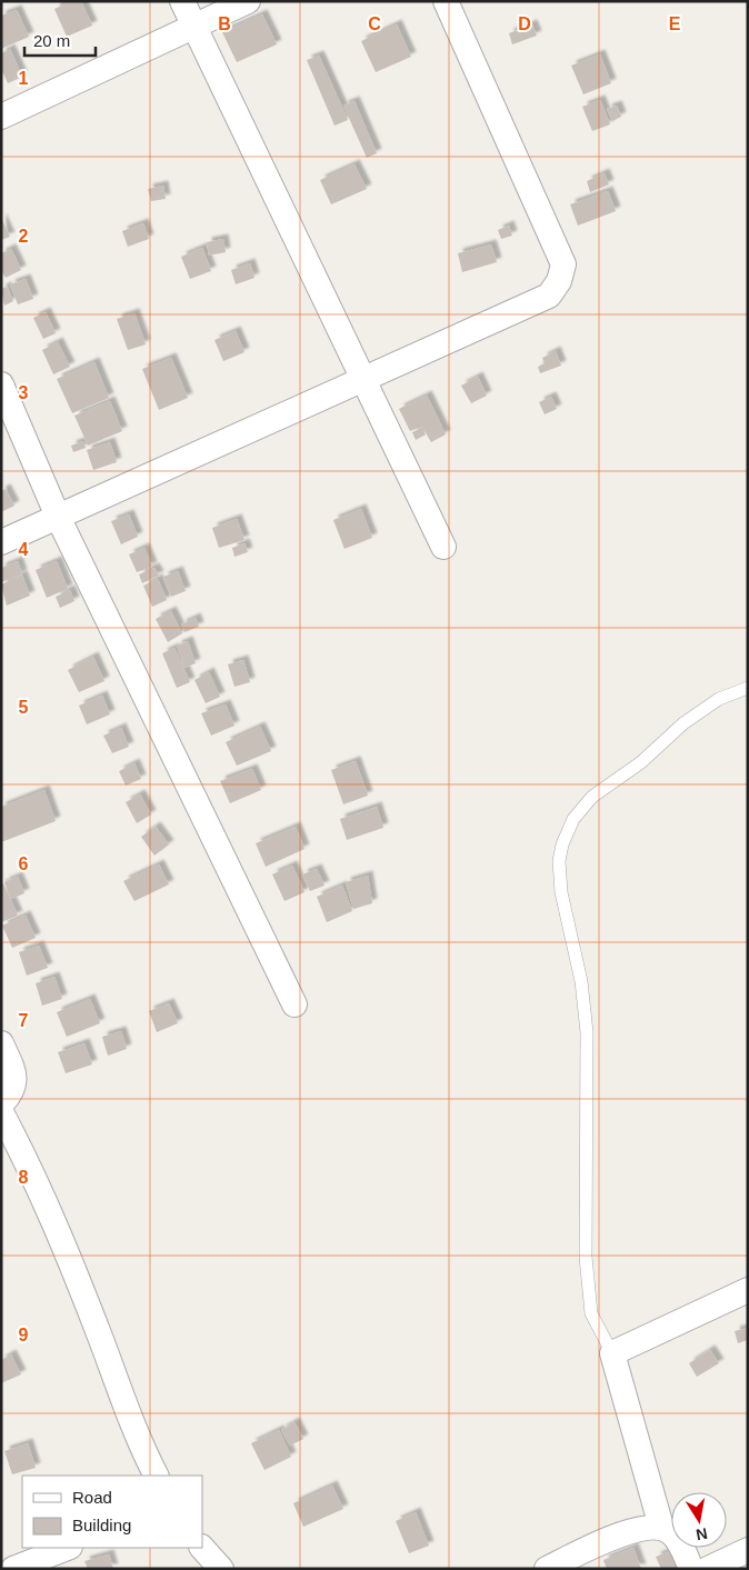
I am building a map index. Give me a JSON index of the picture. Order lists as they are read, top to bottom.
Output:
{
  "legend": ["Road", "Building"],
  "scale_bar": "20 m",
  "north": "bottom",
  "grid": {
    "columns": [
      "B",
      "C",
      "D",
      "E"
    ],
    "rows": [
      "1",
      "2",
      "3",
      "4",
      "5",
      "6",
      "7",
      "8",
      "9"
    ]
  }
}
